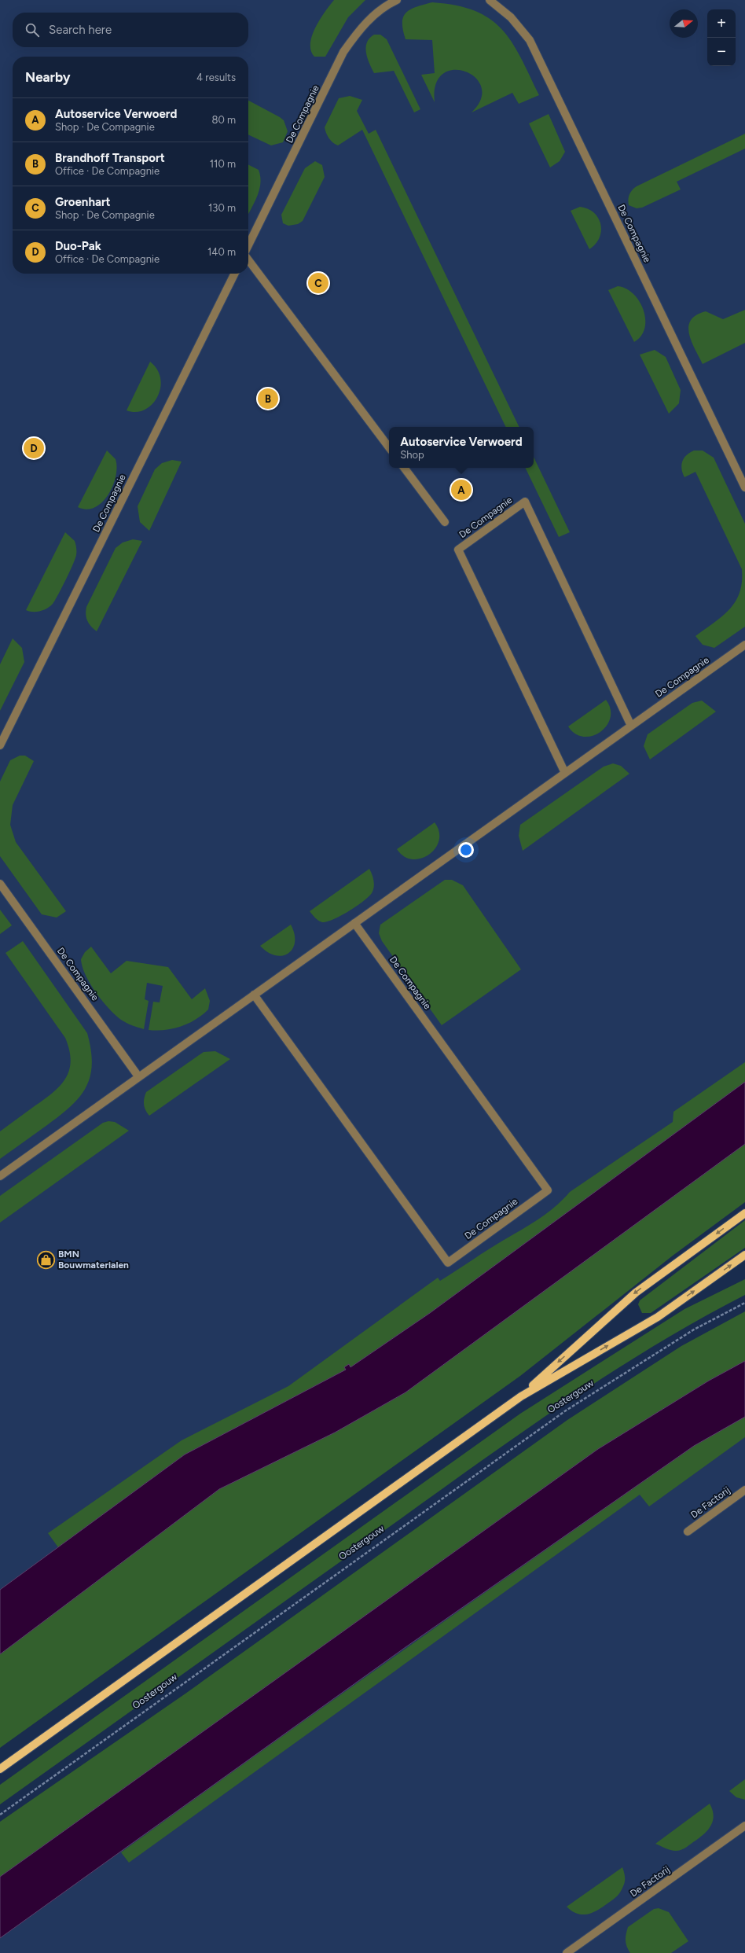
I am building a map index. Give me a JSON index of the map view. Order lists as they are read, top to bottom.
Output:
{
  "streets": {
    "street": ["De Compagnie", "De Factorij"],
    "path": ["Oostergouw"]
  },
  "places": {
    "shop": ["BMN Bouwmaterialen"]
  },
  "north": "right",
  "page": {
    "map_buttons": ["+", "−"],
    "search": "Search here",
    "heading": ["Nearby", "4 results"],
    "list": [
      {
        "mark": "A",
        "name": "Autoservice Verwoerd",
        "note": "Shop · De Compagnie",
        "value": "80 m"
      },
      {
        "mark": "B",
        "name": "Brandhoff Transport",
        "note": "Office · De Compagnie",
        "value": "110 m"
      },
      {
        "mark": "C",
        "name": "Groenhart",
        "note": "Shop · De Compagnie",
        "value": "130 m"
      },
      {
        "mark": "D",
        "name": "Duo-Pak",
        "note": "Office · De Compagnie",
        "value": "140 m"
      }
    ],
    "pins": [
      "C",
      "B",
      "D",
      "A"
    ],
    "popup": ["Autoservice Verwoerd", "Shop"]
  }
}
